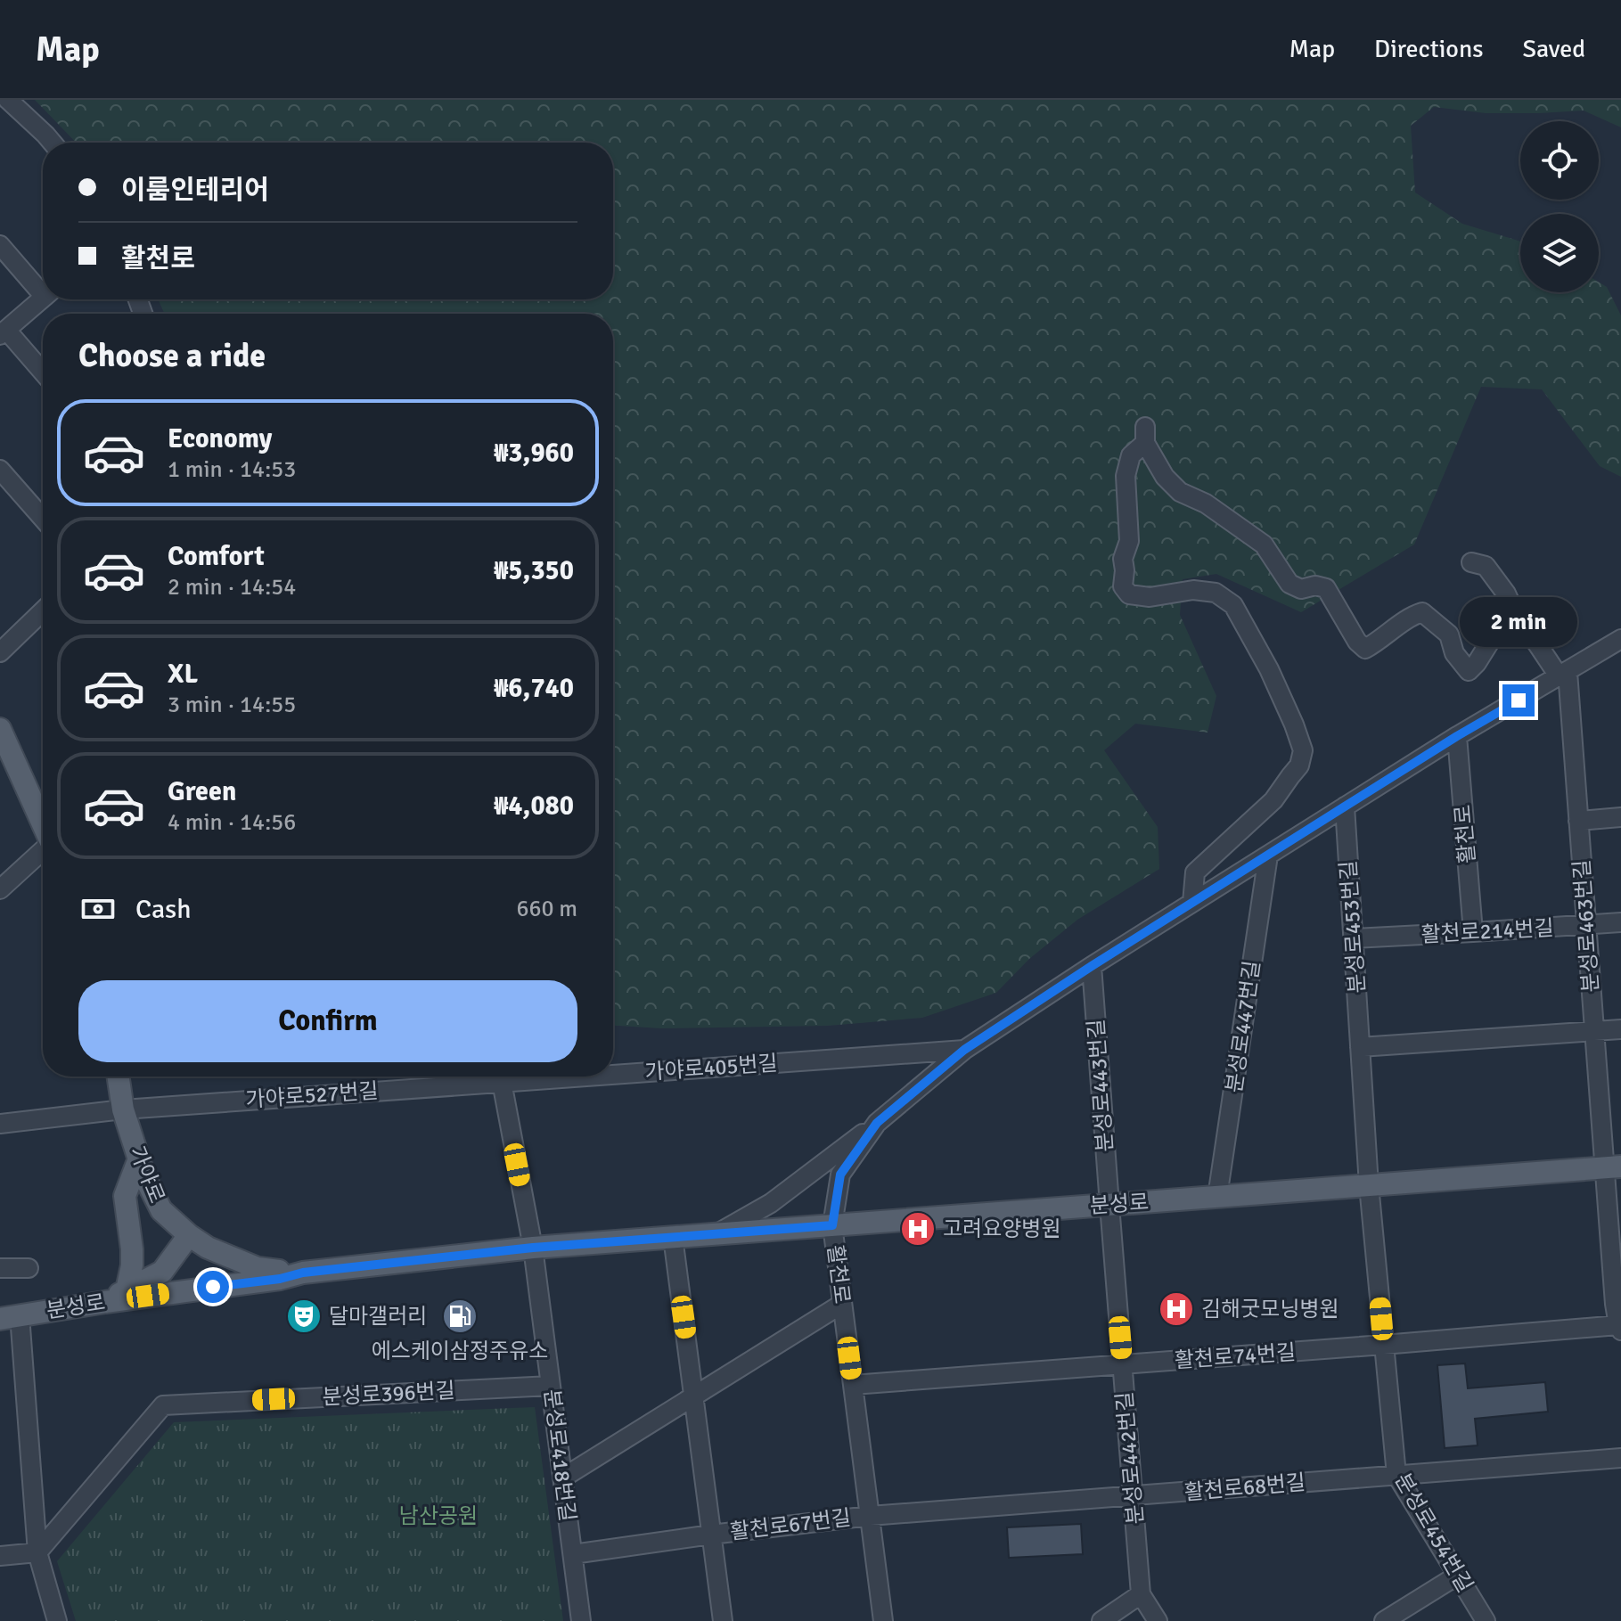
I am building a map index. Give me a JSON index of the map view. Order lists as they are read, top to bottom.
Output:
{
  "streets": {
    "main road": ["가야로", "분성로"],
    "street": [
      "활천로",
      "분성로463번길",
      "분성로453번길",
      "활천로214번길",
      "분성로447번길",
      "가야로405번길",
      "분성로443번길",
      "가야로527번길",
      "활천로74번길",
      "분성로396번길",
      "분성로418번길",
      "분성로442번길",
      "활천로68번길",
      "활천로67번길",
      "분성로454번길"
    ]
  },
  "crossings": [
    ["활천로", "분성로463번길"],
    ["활천로", "분성로453번길"],
    ["활천로", "활천로214번길"],
    ["활천로", "분성로447번길"],
    ["활천로", "가야로405번길"],
    ["활천로", "분성로443번길"],
    ["활천로", "분성로"],
    ["활천로", "활천로74번길"],
    ["활천로", "활천로68번길"],
    ["활천로", "활천로67번길"],
    ["분성로463번길", "활천로214번길"],
    ["분성로463번길", "분성로"],
    ["분성로463번길", "활천로74번길"],
    ["분성로453번길", "활천로214번길"],
    ["분성로453번길", "분성로"],
    ["분성로453번길", "분성로454번길"],
    ["분성로447번길", "분성로"],
    ["가야로405번길", "가야로527번길"],
    ["분성로443번길", "분성로"],
    ["분성로443번길", "분성로442번길"],
    ["가야로527번길", "가야로"],
    ["가야로", "분성로"],
    ["분성로", "분성로418번길"],
    ["분성로", "분성로442번길"],
    ["분성로", "활천로67번길"],
    ["분성로", "분성로454번길"],
    ["활천로74번길", "분성로442번길"],
    ["활천로74번길", "분성로454번길"],
    ["분성로396번길", "분성로418번길"],
    ["분성로418번길", "활천로67번길"],
    ["분성로442번길", "활천로68번길"],
    ["활천로68번길", "활천로67번길"],
    ["활천로68번길", "분성로454번길"]
  ],
  "parks": ["남산공원"],
  "places": {
    "hospital": ["고려요양병원", "김해굿모닝병원"],
    "theatre": ["달마갤러리"],
    "fuel station": ["에스케이삼정주유소"]
  },
  "page": {
    "header": "Map",
    "nav": ["Map", "Directions", "Saved"],
    "banner": ["이룸인테리어", "활천로"],
    "heading": "Choose a ride",
    "list": [
      {
        "name": "Economy",
        "note": "1 min · 14:53",
        "value": "₩3,960"
      },
      {
        "name": "Comfort",
        "note": "2 min · 14:54",
        "value": "₩5,350"
      },
      {
        "name": "XL",
        "note": "3 min · 14:55",
        "value": "₩6,740"
      },
      {
        "name": "Green",
        "note": "4 min · 14:56",
        "value": "₩4,080"
      }
    ],
    "bubble": "2 min",
    "pay": ["Cash", "660 m"],
    "buttons": "Confirm"
  }
}
